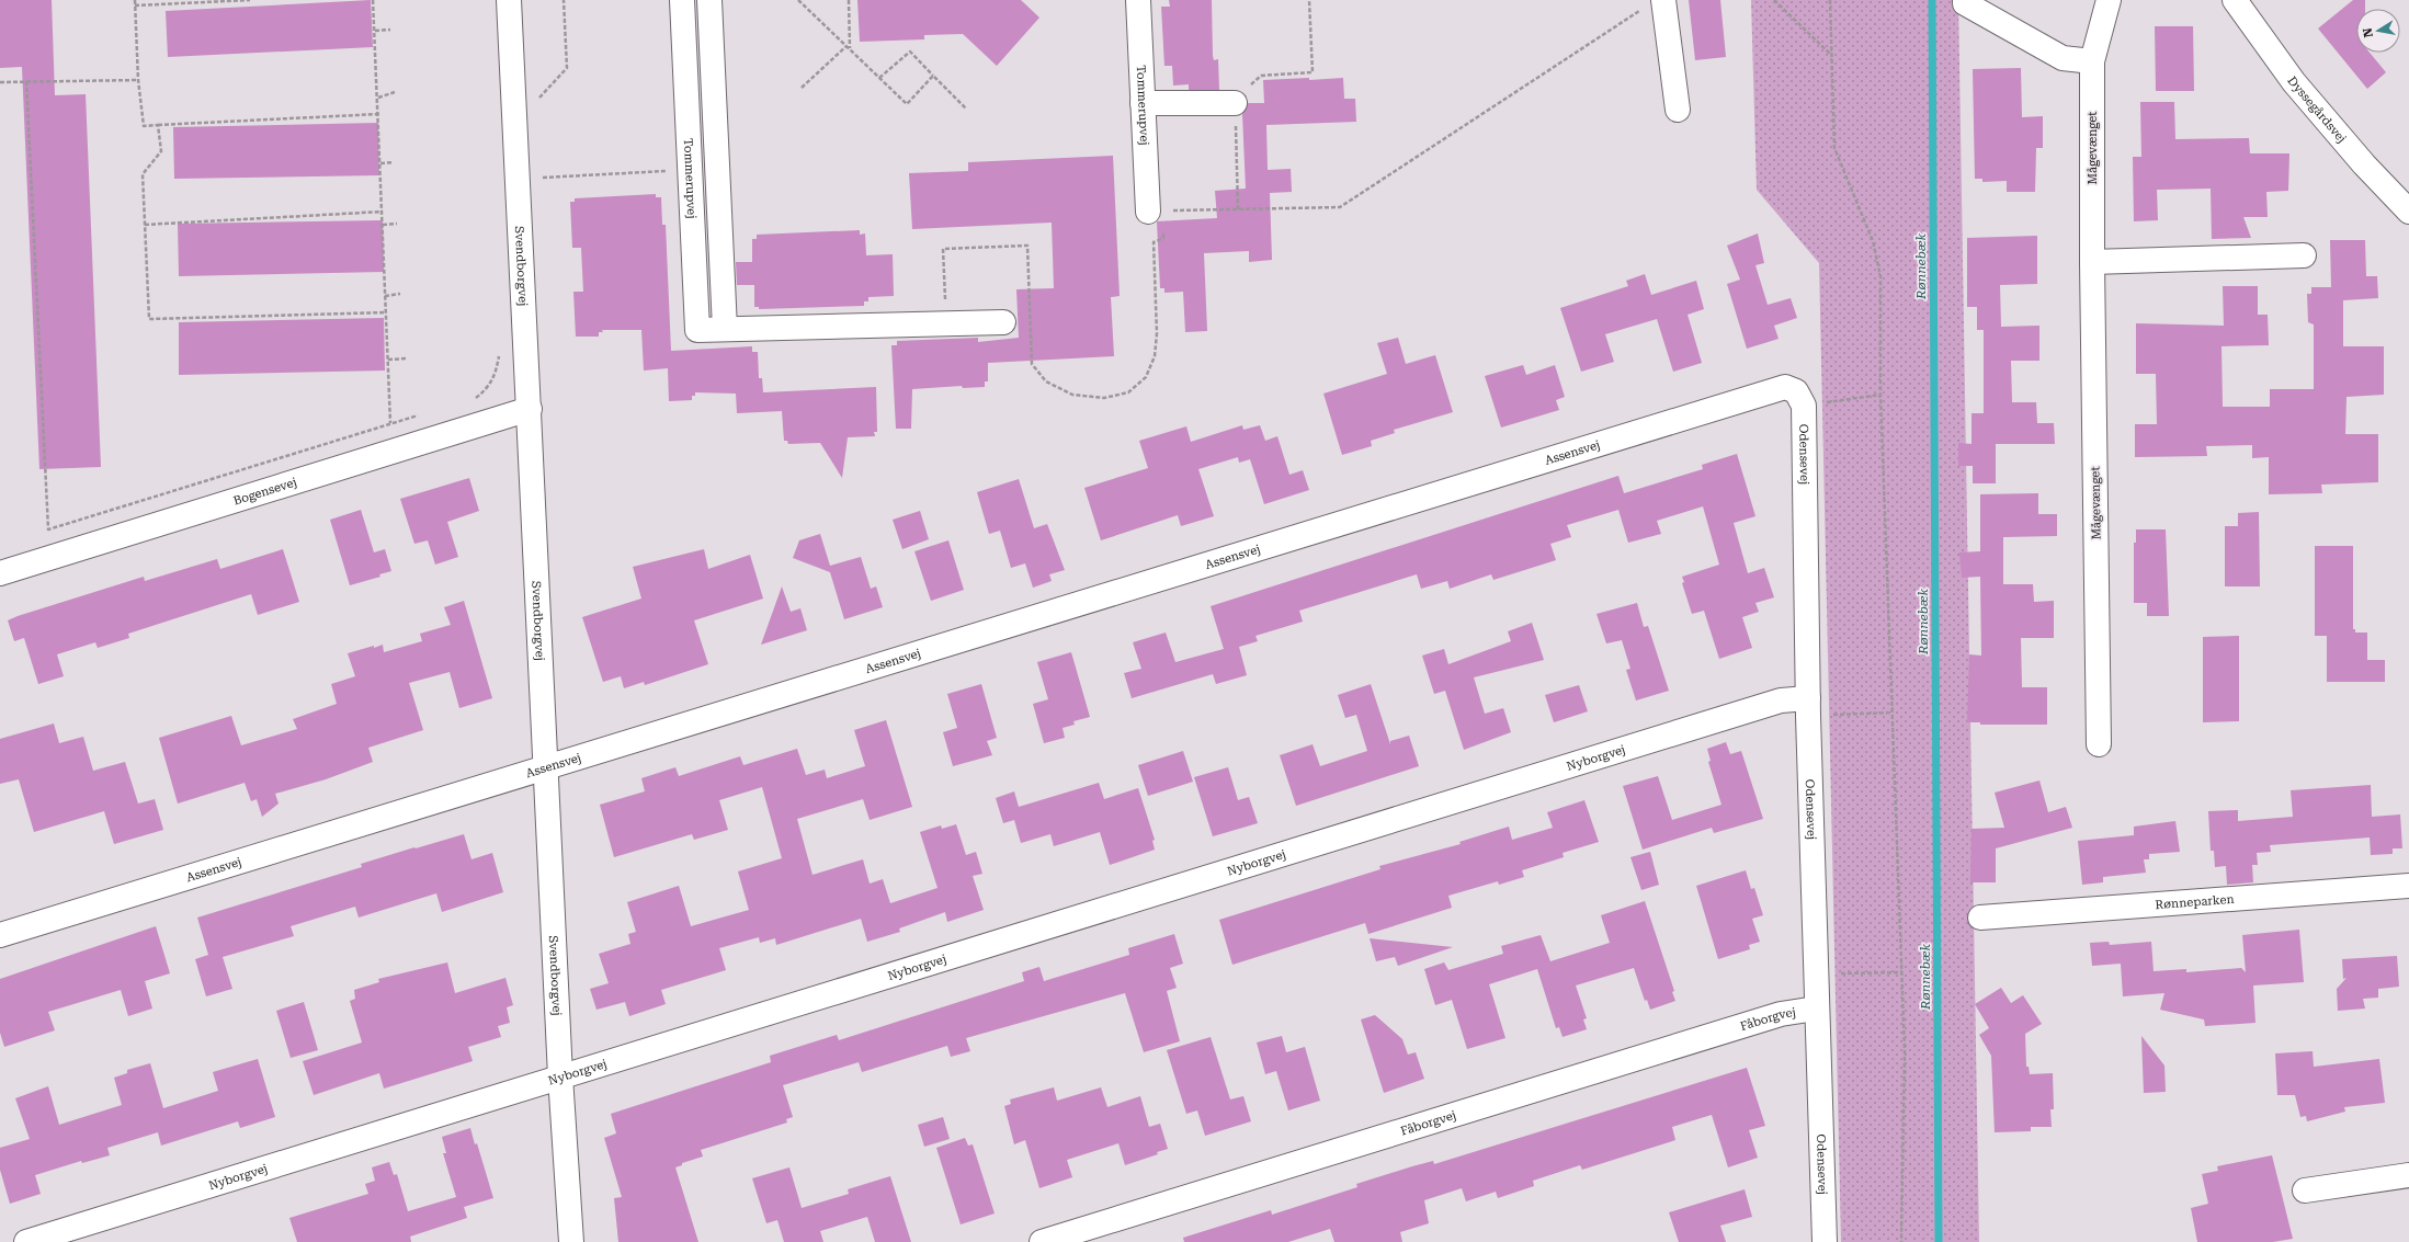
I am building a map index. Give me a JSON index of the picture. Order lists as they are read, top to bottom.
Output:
{
  "streets": {
    "street": [
      "Tommerupvej",
      "Dyssegårdsvej",
      "Mågevænget",
      "Svendborgvej",
      "Assensvej",
      "Odensevej",
      "Bogensevej",
      "Nyborgvej",
      "Rønneparken",
      "Fåborgvej"
    ]
  },
  "crossings": [
    ["Svendborgvej", "Assensvej"],
    ["Svendborgvej", "Bogensevej"],
    ["Svendborgvej", "Nyborgvej"],
    ["Assensvej", "Odensevej"],
    ["Odensevej", "Nyborgvej"],
    ["Odensevej", "Fåborgvej"]
  ],
  "water": ["Rønnebæk"],
  "north": "left"
}
